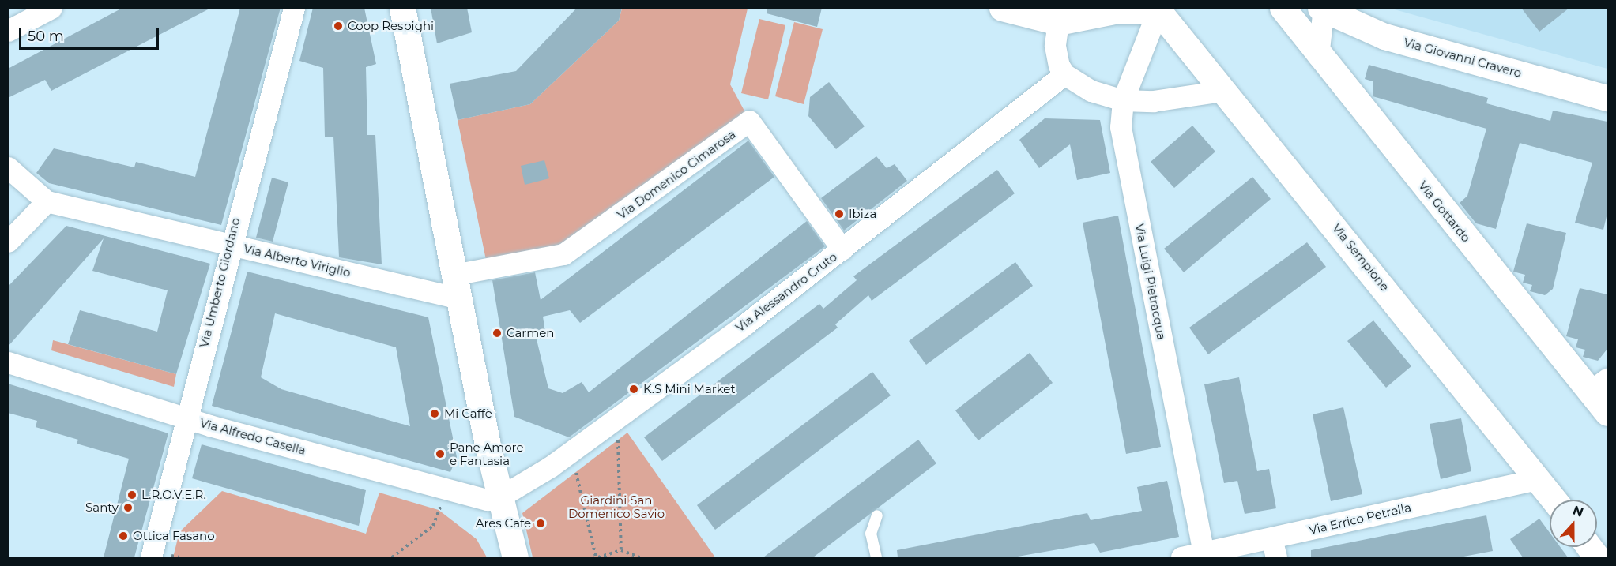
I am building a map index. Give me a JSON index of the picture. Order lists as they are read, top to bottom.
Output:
{
  "streets": {
    "street": [
      "Via Giovanni Cravero",
      "Via Domenico Cimarosa",
      "Via Gottardo",
      "Via Sempione",
      "Via Alberto Viriglio",
      "Via Luigi Pietracqua",
      "Via Umberto Giordano",
      "Via Alessandro Cruto",
      "Via Alfredo Casella",
      "Via Errico Petrella"
    ]
  },
  "crossings": [
    ["Via Domenico Cimarosa", "Via Alberto Viriglio"],
    ["Via Domenico Cimarosa", "Via Alessandro Cruto"],
    ["Via Sempione", "Via Luigi Pietracqua"],
    ["Via Sempione", "Via Errico Petrella"],
    ["Via Alberto Viriglio", "Via Umberto Giordano"],
    ["Via Luigi Pietracqua", "Via Errico Petrella"],
    ["Via Umberto Giordano", "Via Alfredo Casella"],
    ["Via Alessandro Cruto", "Via Alfredo Casella"]
  ],
  "parks": ["Giardini San Domenico Savio"],
  "places": [
    "Coop Respighi",
    "Ibiza",
    "Carmen",
    "K.S Mini Market",
    "Mi Caffè",
    "Pane Amore e Fantasia",
    "L.R.O.V.E.R.",
    "Santy",
    "Ares Cafe",
    "Ottica Fasano"
  ],
  "scale_bar": "50 m",
  "north": "top"
}
